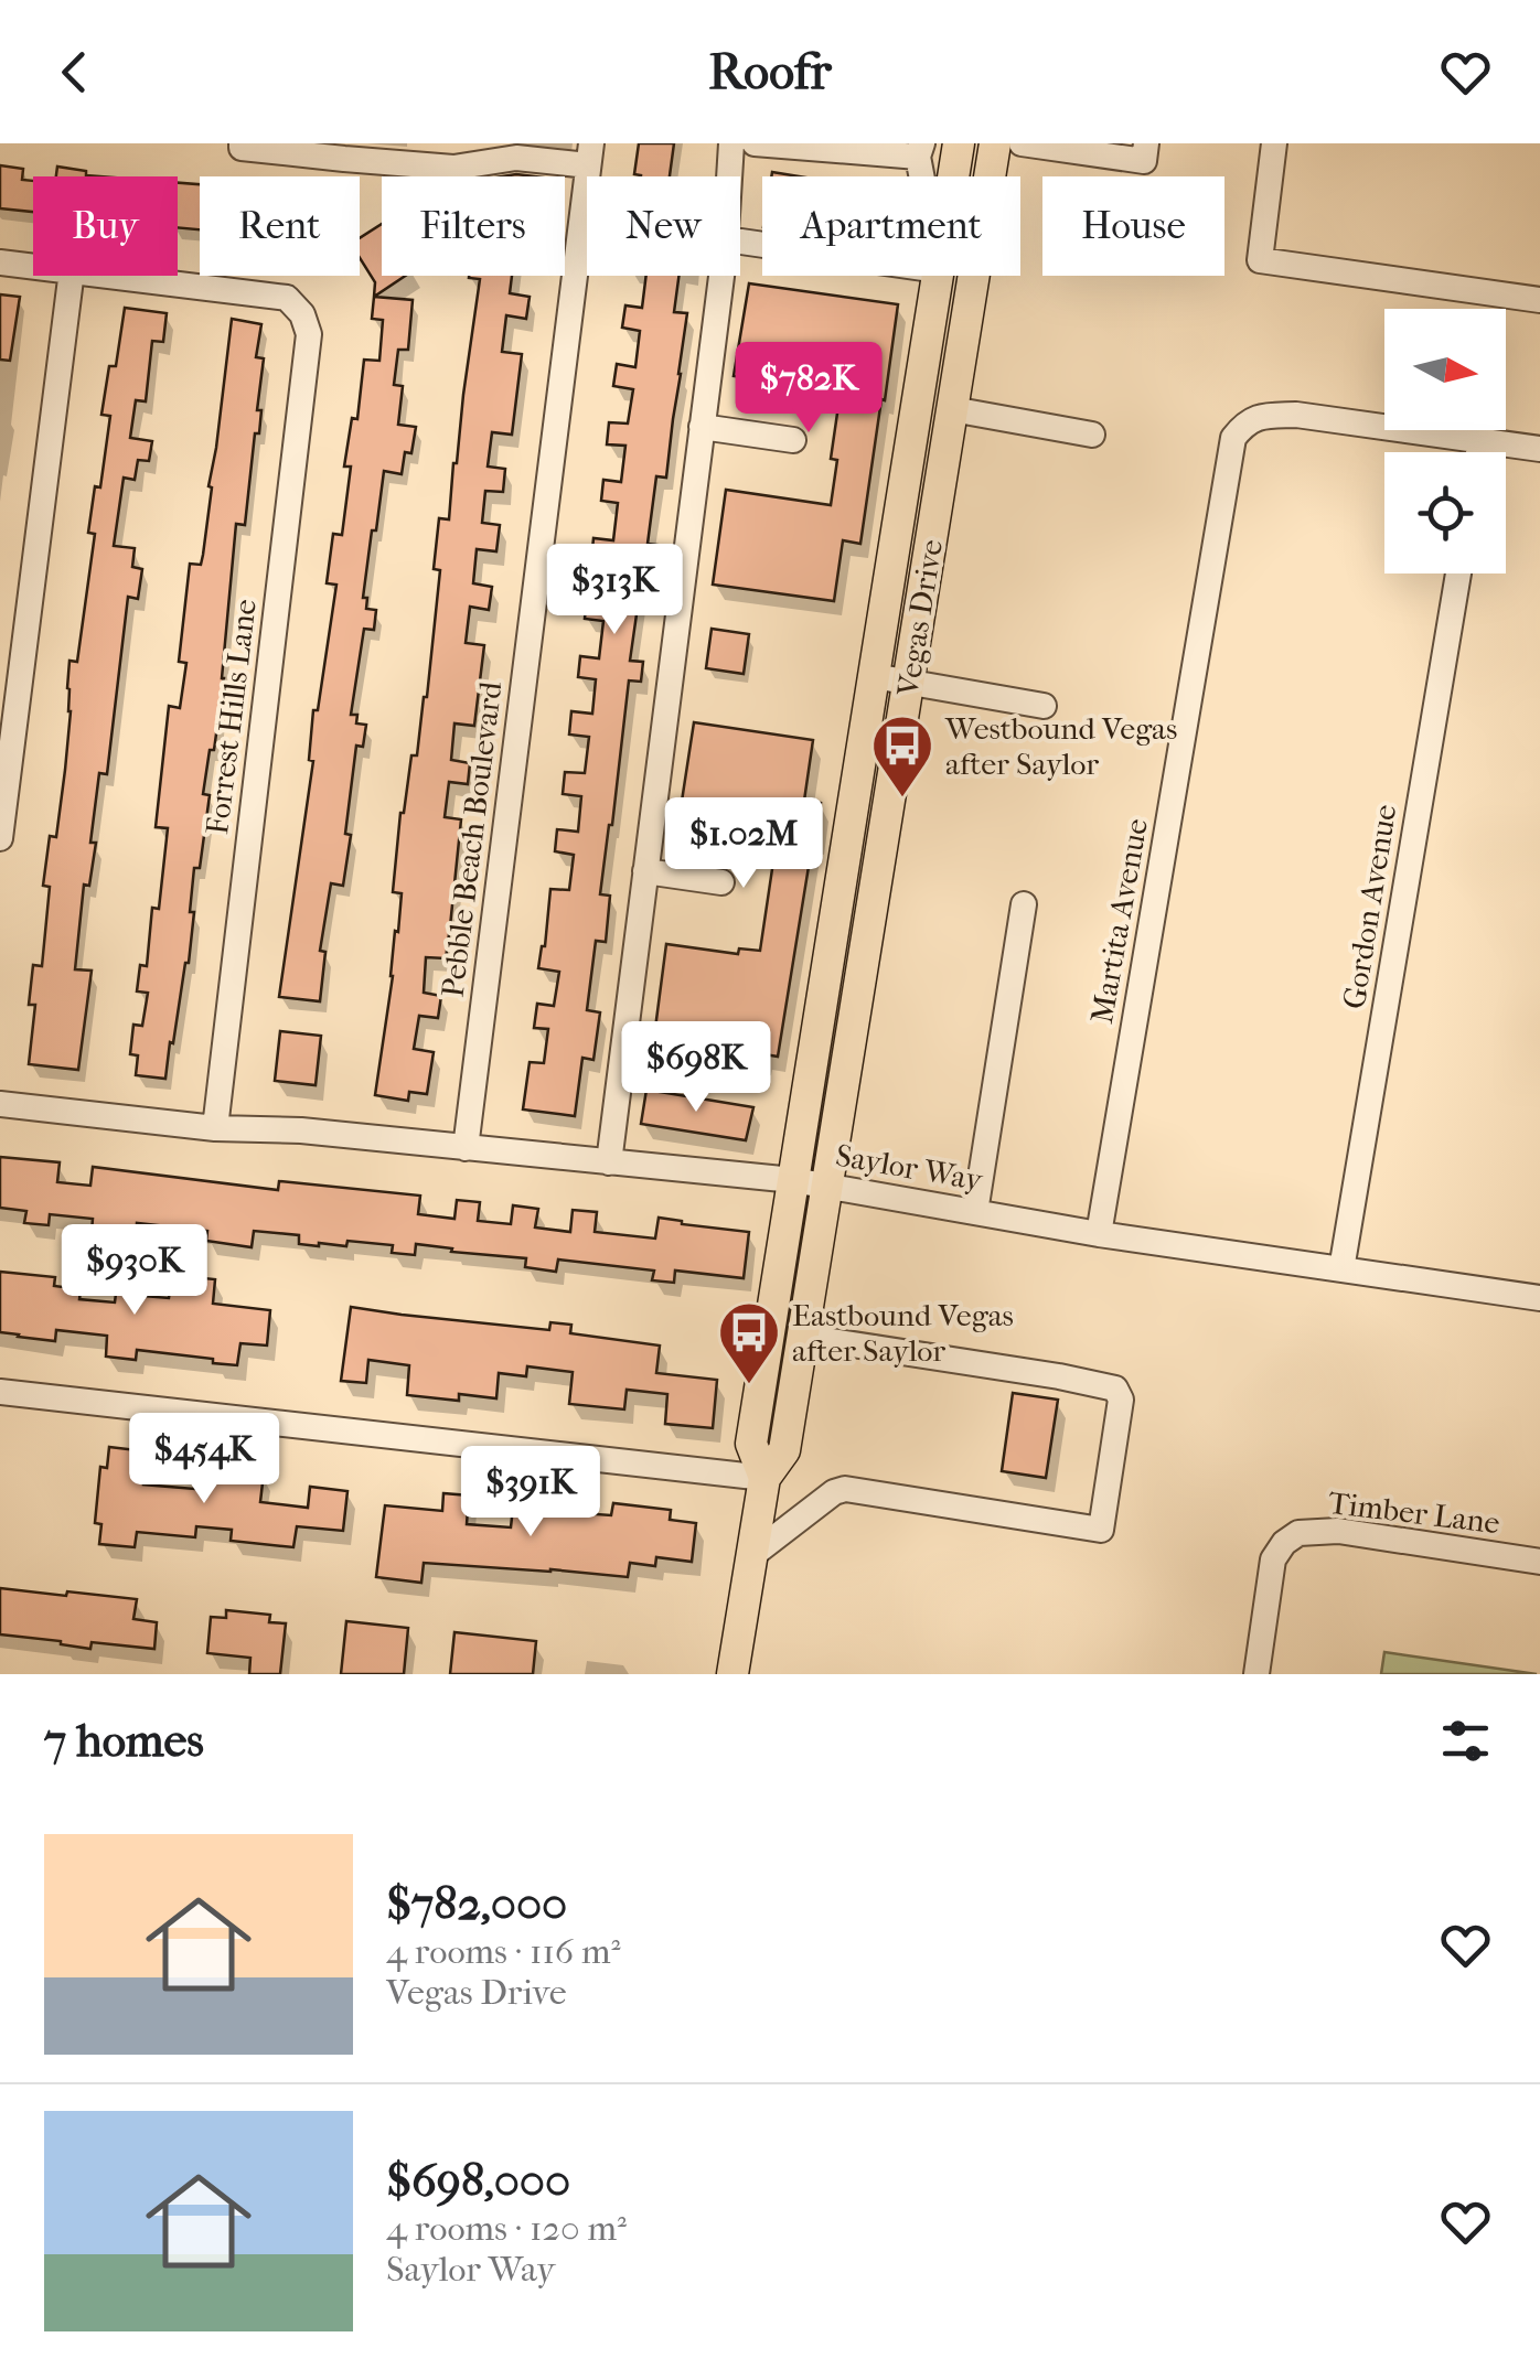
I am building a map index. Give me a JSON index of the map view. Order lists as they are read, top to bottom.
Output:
{
  "streets": {
    "main road": ["Vegas Drive"],
    "street": [
      "Forrest Hills Lane",
      "Pebble Beach Boulevard",
      "Gordon Avenue",
      "Martita Avenue",
      "Saylor Way",
      "Timber Lane"
    ]
  },
  "crossings": [
    ["Vegas Drive", "Saylor Way"],
    ["Forrest Hills Lane", "Saylor Way"],
    ["Pebble Beach Boulevard", "Saylor Way"],
    ["Gordon Avenue", "Saylor Way"],
    ["Martita Avenue", "Saylor Way"]
  ],
  "places": {
    "bus stop": ["Westbound Vegas after Saylor", "Eastbound Vegas after Saylor"]
  },
  "north": "right",
  "page": {
    "header": "Roofr",
    "chip": [
      "Buy",
      "Rent",
      "Filters",
      "New",
      "Apartment",
      "House"
    ],
    "price": [
      "$782K",
      "$313K",
      "$1.02M",
      "$698K",
      "$930K",
      "$454K",
      "$391K"
    ],
    "heading": "7 homes",
    "list": [
      {
        "name": "$782,000",
        "note": "4 rooms · 116 m² · Vegas Drive"
      },
      {
        "name": "$698,000",
        "note": "4 rooms · 120 m² · Saylor Way"
      }
    ]
  }
}
